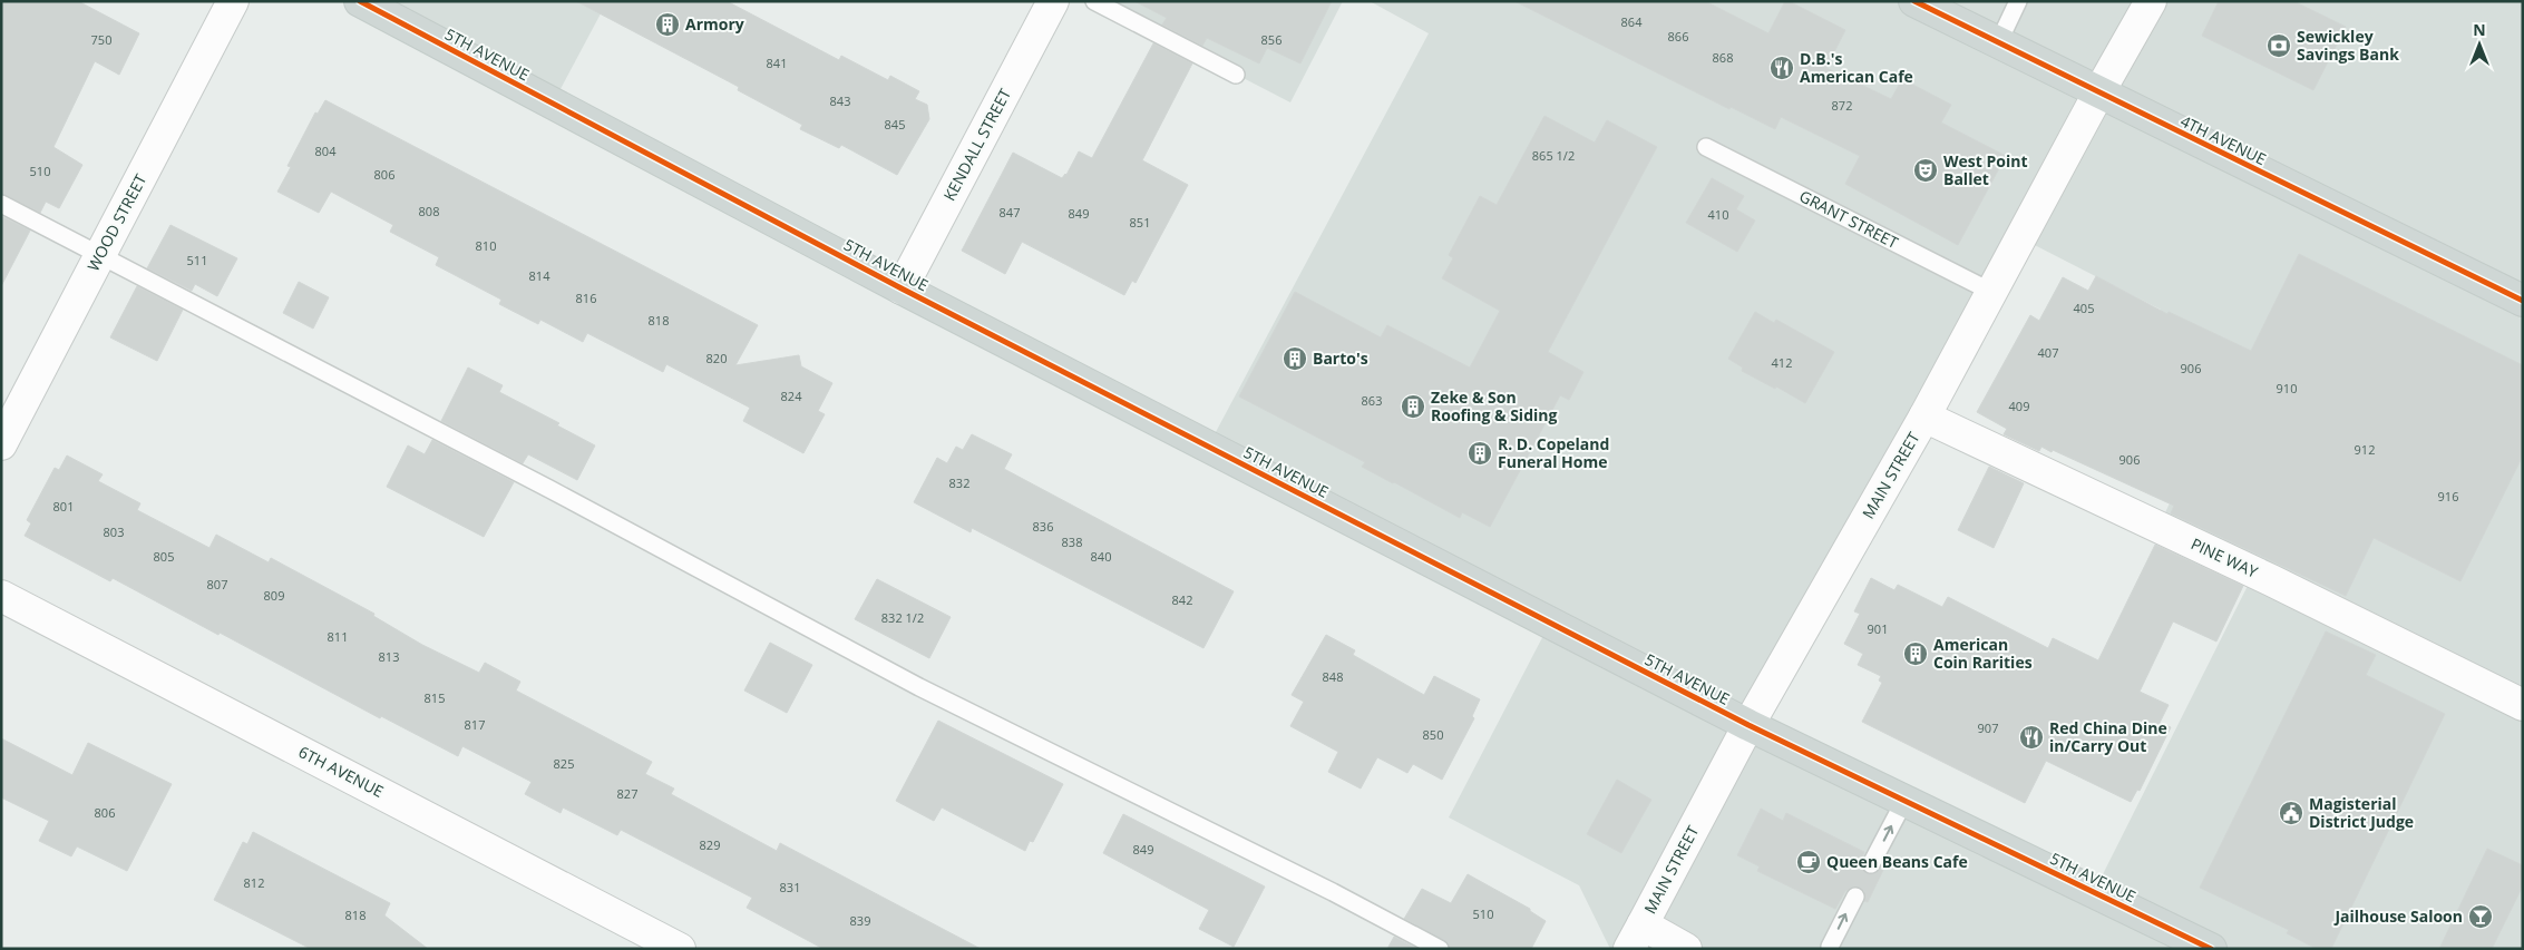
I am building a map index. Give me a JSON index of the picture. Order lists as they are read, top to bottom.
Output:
{
  "streets": {
    "main road": ["5TH AVENUE", "4TH AVENUE"],
    "street": [
      "KENDALL STREET",
      "WOOD STREET",
      "MAIN STREET",
      "PINE WAY",
      "6TH AVENUE"
    ],
    "lane": ["GRANT STREET"]
  },
  "crossings": [
    ["5TH AVENUE", "KENDALL STREET"],
    ["5TH AVENUE", "MAIN STREET"],
    ["4TH AVENUE", "MAIN STREET"],
    ["GRANT STREET", "MAIN STREET"],
    ["MAIN STREET", "PINE WAY"]
  ],
  "places": {
    "building": [
      "Armory",
      "Barto's",
      "Zeke & Son Roofing & Siding",
      "R. D. Copeland Funeral Home",
      "American Coin Rarities"
    ],
    "bank": ["Sewickley Savings Bank"],
    "restaurant": ["D.B.'s American Cafe", "Red China Dine in/Carry Out"],
    "theatre": ["West Point Ballet"],
    "public building": ["Magisterial District Judge"],
    "cafe": ["Queen Beans Cafe"],
    "bar": ["Jailhouse Saloon"]
  },
  "house_numbers": [
    "864",
    "866",
    "750",
    "856",
    "868",
    "841",
    "843",
    "872",
    "845",
    "804",
    "865 1/2",
    "510",
    "806",
    "808",
    "847",
    "849",
    "410",
    "851",
    "810",
    "511",
    "814",
    "816",
    "405",
    "818",
    "407",
    "820",
    "412",
    "906",
    "910",
    "824",
    "863",
    "409",
    "912",
    "906",
    "832",
    "916",
    "801",
    "836",
    "803",
    "838",
    "805",
    "840",
    "807",
    "809",
    "842",
    "832 1/2",
    "901",
    "811",
    "813",
    "848",
    "815",
    "817",
    "907",
    "850",
    "825",
    "827",
    "806",
    "829",
    "849",
    "812",
    "831",
    "510",
    "818",
    "839"
  ],
  "north": "top"
}
